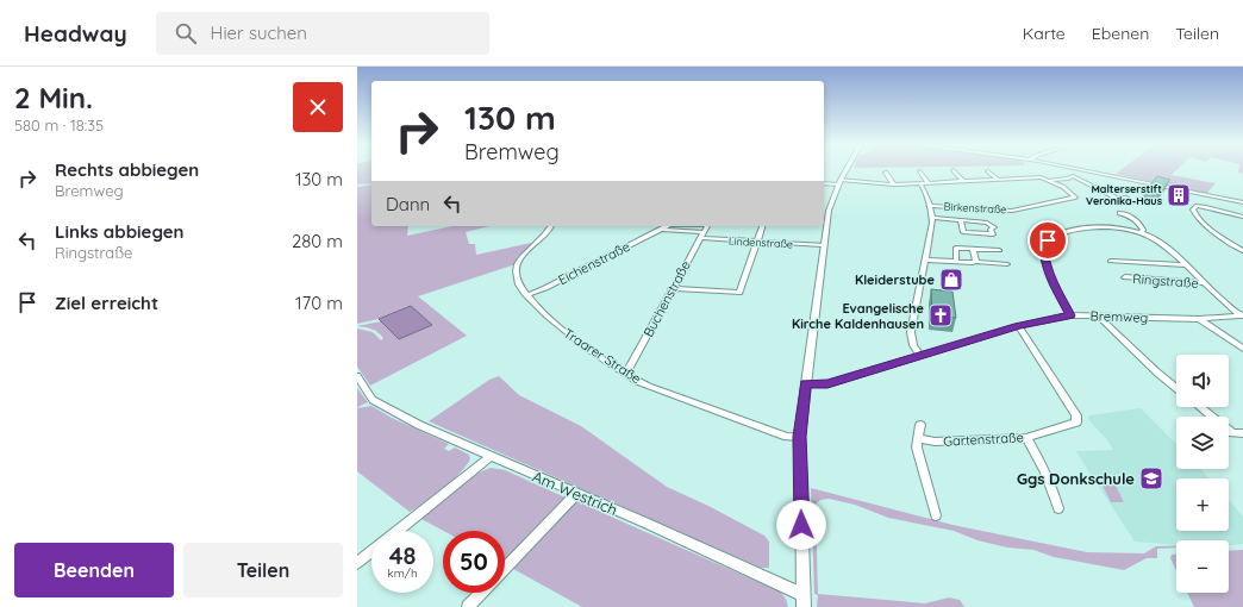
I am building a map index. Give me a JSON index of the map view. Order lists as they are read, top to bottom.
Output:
{
  "streets": {
    "street": [
      "Birkenstraße",
      "Lindenstraße",
      "Eichenstraße",
      "Ringstraße",
      "Buchenstraße",
      "Bremweg",
      "Traarer Straße",
      "Gartenstraße",
      "Am Westrich"
    ]
  },
  "crossings": [
    ["Lindenstraße", "Buchenstraße"],
    ["Eichenstraße", "Traarer Straße"],
    ["Ringstraße", "Bremweg"],
    ["Buchenstraße", "Traarer Straße"],
    ["Bremweg", "Gartenstraße"]
  ],
  "places": {
    "building": ["Malterserstift Veronika-Haus"],
    "shop": ["Kleiderstube"],
    "church": ["Evangelische Kirche Kaldenhausen"],
    "school or university": ["Ggs Donkschule"]
  },
  "page": {
    "header": "Headway",
    "search": "Hier suchen",
    "nav": ["Karte", "Ebenen", "Teilen"],
    "heading": ["2 Min.", "580 m · 18:35"],
    "turn": ["130 m", "Bremweg"],
    "list": [
      {
        "name": "Rechts abbiegen",
        "note": "Bremweg",
        "value": "130 m"
      },
      {
        "name": "Links abbiegen",
        "note": "Ringstraße",
        "value": "280 m"
      },
      {
        "name": "Ziel erreicht",
        "value": "170 m"
      }
    ],
    "then": "Dann",
    "map_buttons": ["+", "−"],
    "speed": "48 km/h",
    "limit": "50",
    "buttons": ["Beenden", "Teilen"]
  }
}
